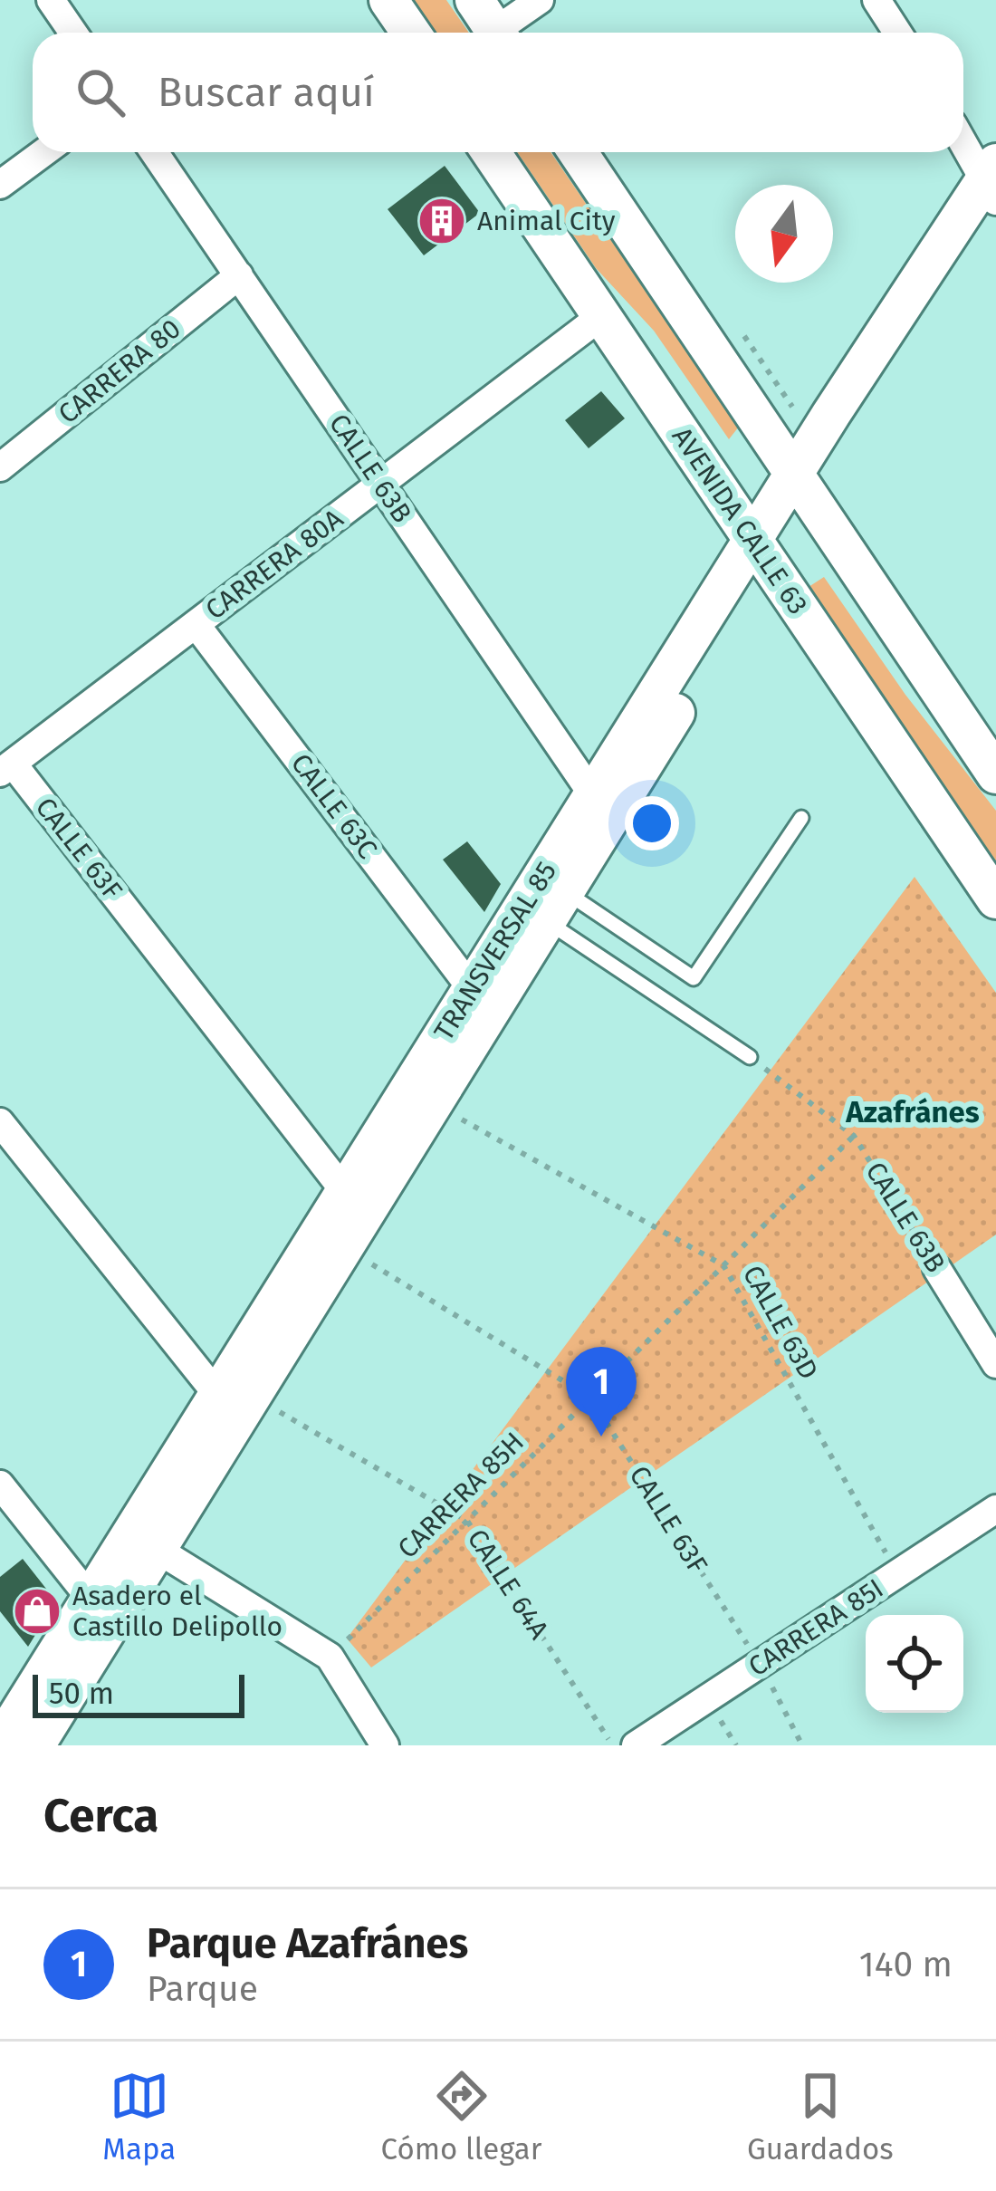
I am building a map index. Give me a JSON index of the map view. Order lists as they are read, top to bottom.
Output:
{
  "streets": {
    "street": [
      "CARRERA 80",
      "CALLE 63B",
      "AVENIDA CALLE 63",
      "CARRERA 80A",
      "CALLE 63C",
      "CALLE 63F",
      "TRANSVERSAL 85",
      "CARRERA 85I"
    ],
    "path": ["CALLE 63D", "CARRERA 85H", "CALLE 64A"]
  },
  "crossings": [
    ["CARRERA 80", "CALLE 63B"],
    ["CALLE 63B", "CARRERA 80A"],
    ["CALLE 63B", "TRANSVERSAL 85"],
    ["CALLE 63B", "CARRERA 85H"],
    ["AVENIDA CALLE 63", "CARRERA 80A"],
    ["AVENIDA CALLE 63", "TRANSVERSAL 85"],
    ["CARRERA 80A", "CALLE 63C"],
    ["CARRERA 80A", "CALLE 63F"],
    ["CALLE 63C", "TRANSVERSAL 85"],
    ["CALLE 63F", "TRANSVERSAL 85"],
    ["CALLE 63F", "CARRERA 85H"],
    ["CALLE 63F", "CARRERA 85I"],
    ["TRANSVERSAL 85", "CALLE 63D"],
    ["TRANSVERSAL 85", "CALLE 64A"],
    ["CALLE 63D", "CARRERA 85H"],
    ["CALLE 63D", "CARRERA 85I"],
    ["CARRERA 85H", "CALLE 64A"]
  ],
  "districts": ["Azafránes"],
  "places": {
    "building": ["Animal City"],
    "shop": ["Asadero el Castillo Delipollo"]
  },
  "scale_bar": "50 m",
  "north": "bottom",
  "page": {
    "search": "Buscar aquí",
    "pins": "1",
    "scale": "50 m",
    "heading": "Cerca",
    "list": [
      {
        "mark": "1",
        "name": "Parque Azafránes",
        "note": "Parque",
        "value": "140 m"
      }
    ],
    "nav": ["Mapa", "Cómo llegar", "Guardados"]
  }
}
